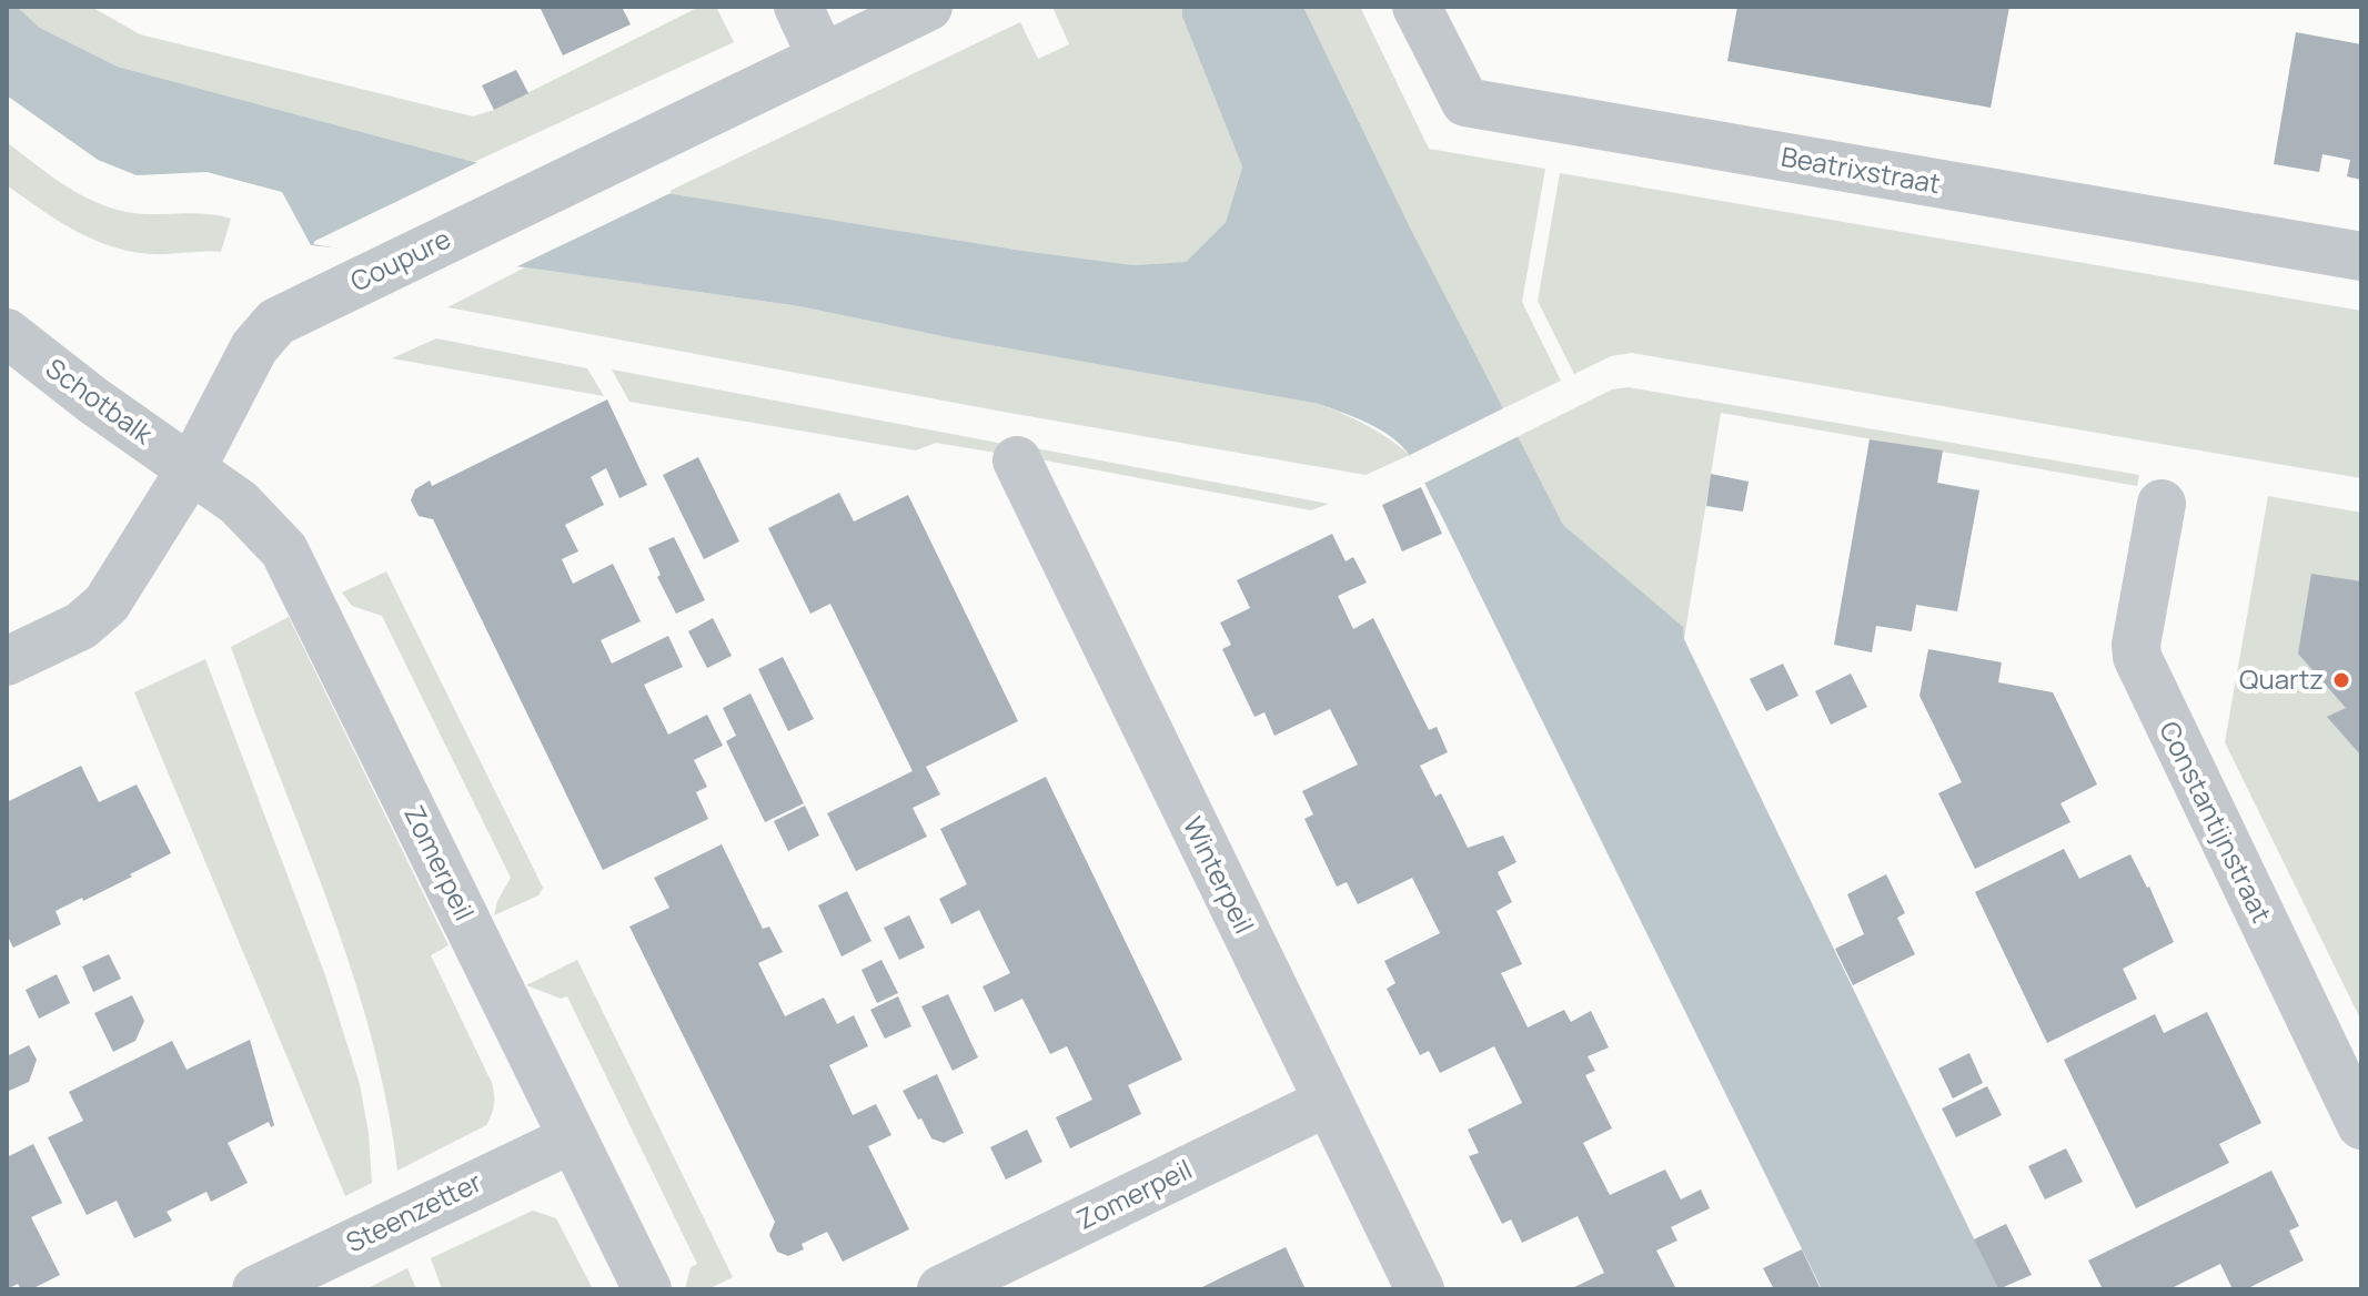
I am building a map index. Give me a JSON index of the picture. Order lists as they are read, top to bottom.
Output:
{
  "streets": {
    "street": [
      "Beatrixstraat",
      "Coupure",
      "Schotbalk",
      "Constantijnstraat",
      "Zomerpeil",
      "Winterpeil",
      "Steenzetter"
    ]
  },
  "crossings": [
    ["Coupure", "Schotbalk"],
    ["Coupure", "Zomerpeil"],
    ["Schotbalk", "Zomerpeil"],
    ["Zomerpeil", "Winterpeil"],
    ["Zomerpeil", "Steenzetter"]
  ],
  "places": ["Quartz"]
}
